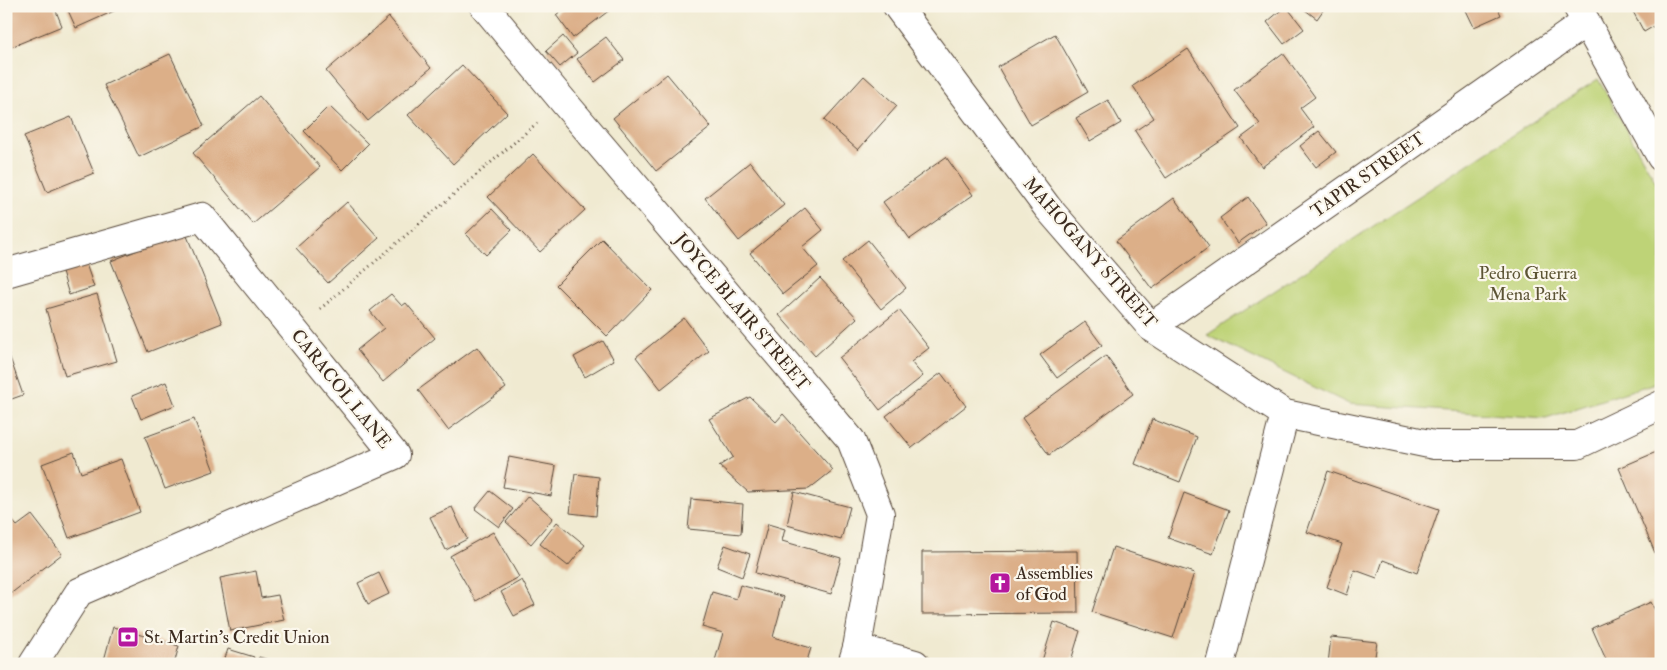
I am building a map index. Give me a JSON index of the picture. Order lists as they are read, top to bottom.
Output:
{
  "streets": {
    "street": [
      "TAPIR STREET",
      "MAHOGANY STREET",
      "JOYCE BLAIR STREET",
      "CARACOL LANE"
    ]
  },
  "crossings": [
    ["TAPIR STREET", "MAHOGANY STREET"]
  ],
  "parks": ["Pedro Guerra Mena Park"],
  "places": {
    "church": ["Assemblies of God"],
    "bank": ["St. Martin's Credit Union"]
  }
}
